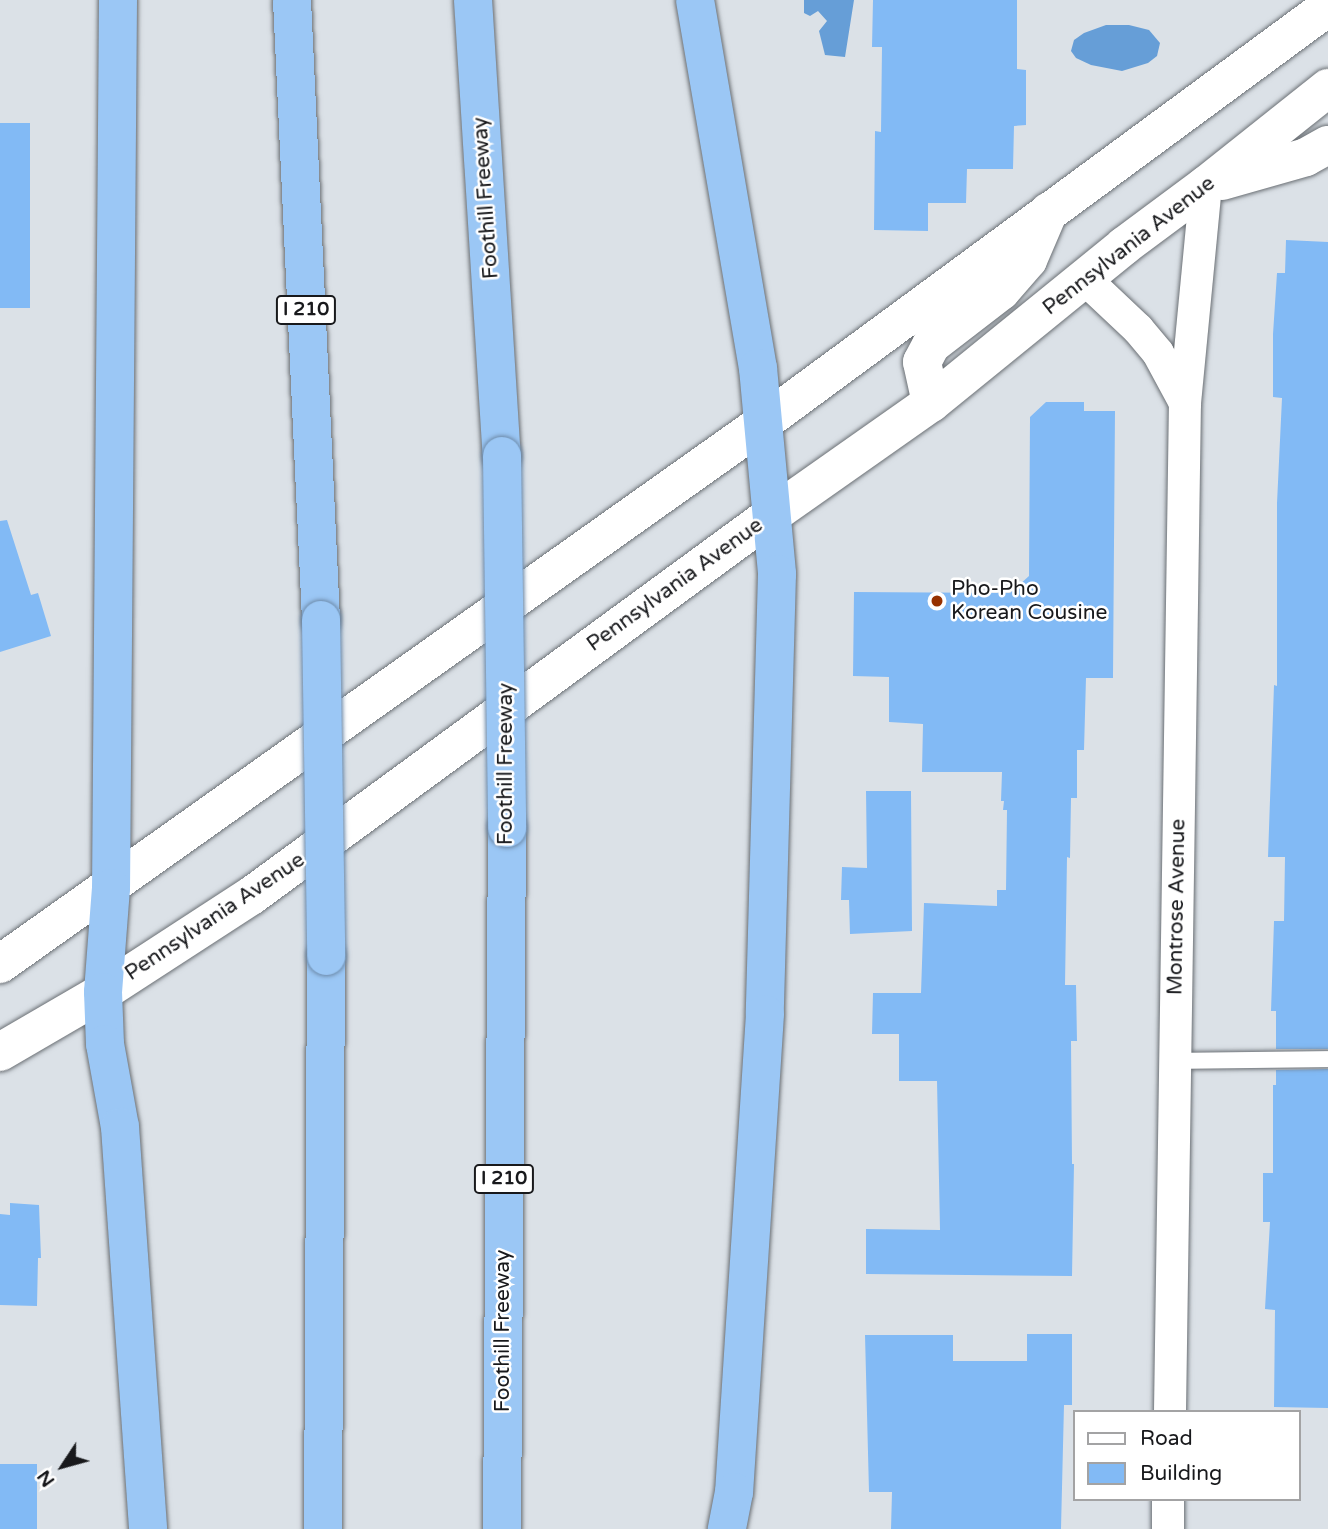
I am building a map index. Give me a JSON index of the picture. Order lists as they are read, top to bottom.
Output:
{
  "streets": {
    "highway": ["Foothill Freeway", "I 210"],
    "main road": ["Pennsylvania Avenue"],
    "street": ["Montrose Avenue"]
  },
  "crossings": [
    ["Pennsylvania Avenue", "Montrose Avenue"]
  ],
  "places": ["Pho-Pho Korean Cousine"],
  "legend": ["Road", "Building"],
  "north": "bottom left"
}
